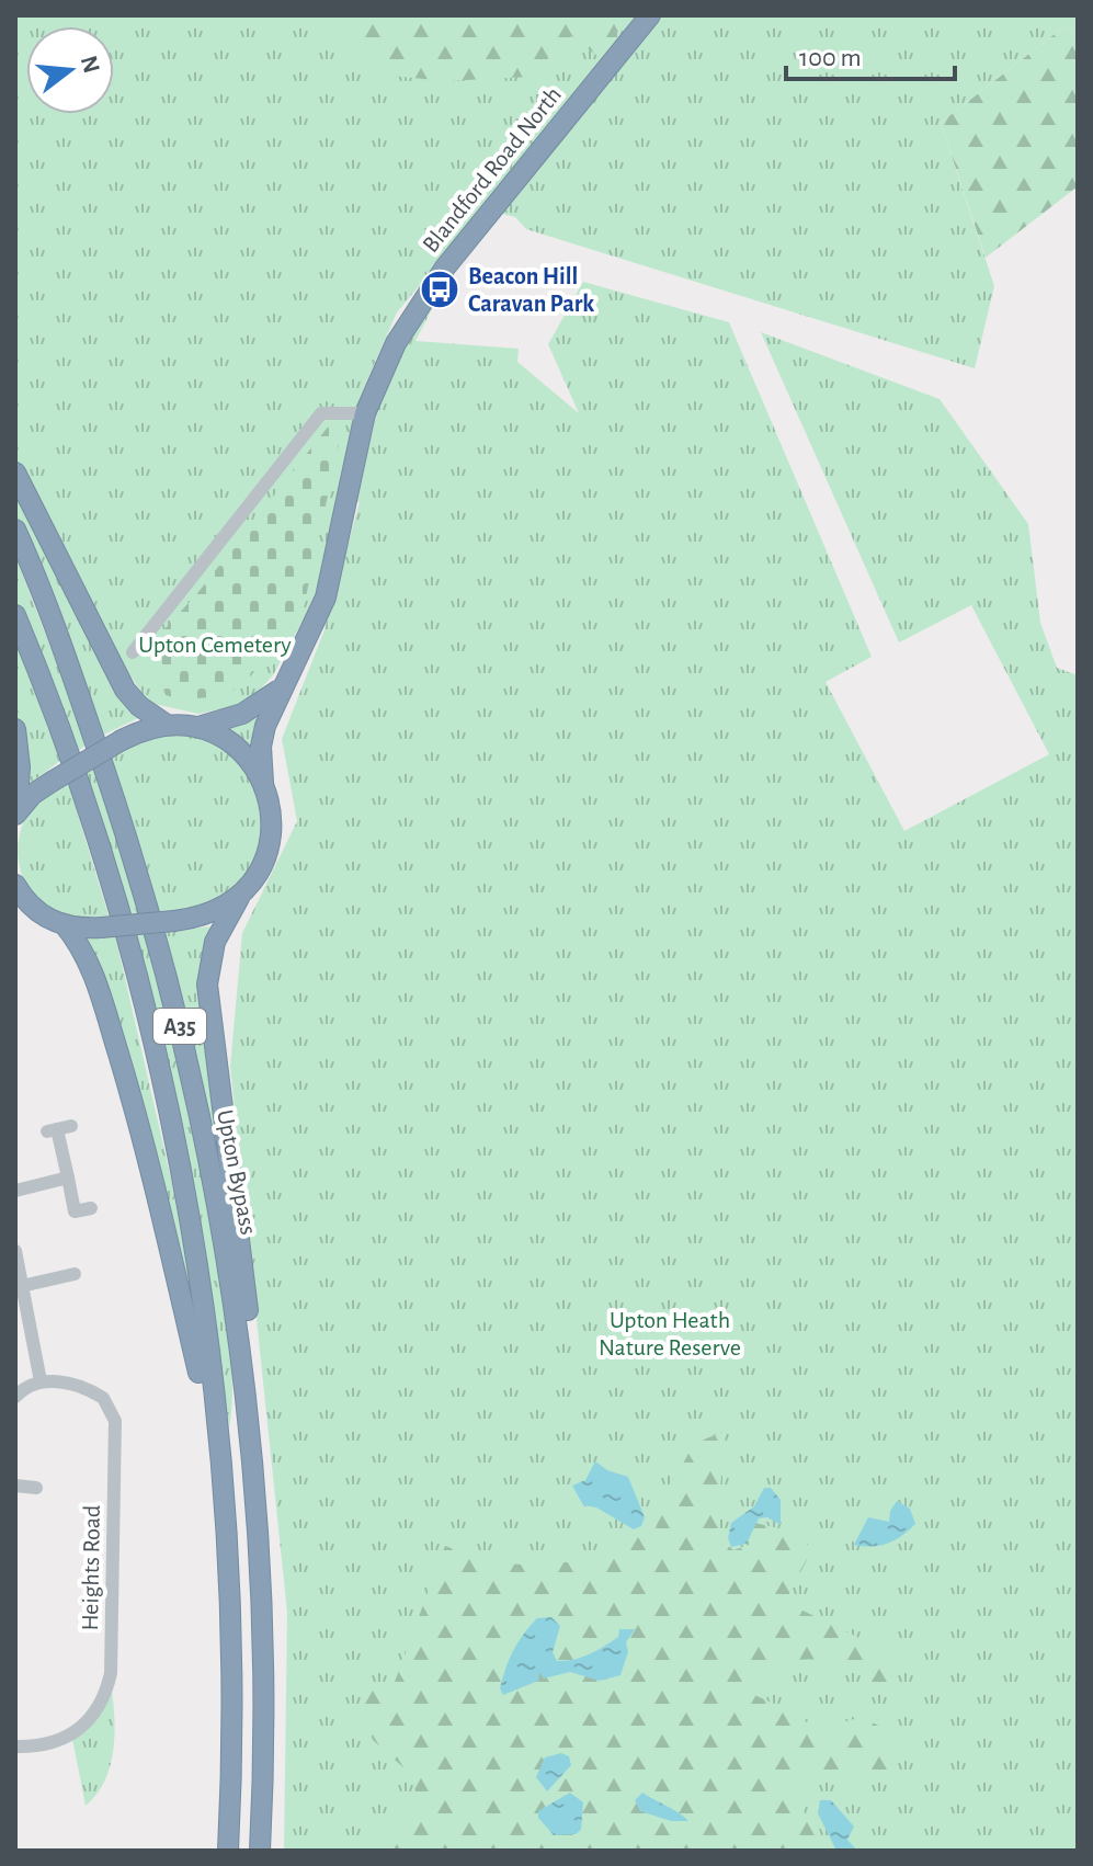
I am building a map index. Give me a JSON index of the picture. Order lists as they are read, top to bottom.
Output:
{
  "streets": {
    "highway": ["Blandford Road North", "A35", "Upton Bypass"],
    "street": ["Heights Road"]
  },
  "crossings": [
    ["Blandford Road North", "A35"],
    ["A35", "Upton Bypass"]
  ],
  "parks": ["Upton Cemetery", "Upton Heath Nature Reserve"],
  "places": {
    "bus stop": ["Beacon Hill Caravan Park"]
  },
  "scale_bar": "100 m",
  "north": "right"
}
